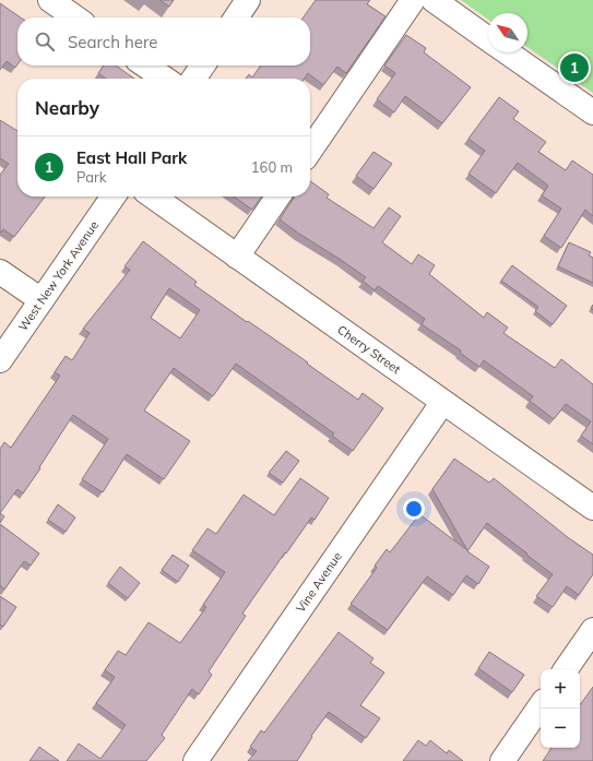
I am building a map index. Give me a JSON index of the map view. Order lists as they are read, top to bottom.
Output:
{
  "streets": {
    "street": ["West New York Avenue", "Cherry Street", "Vine Avenue"]
  },
  "crossings": [
    ["Cherry Street", "Vine Avenue"]
  ],
  "north": "top left",
  "page": {
    "search": "Search here",
    "pins": "1",
    "heading": "Nearby",
    "list": [
      {
        "mark": "1",
        "name": "East Hall Park",
        "note": "Park",
        "value": "160 m"
      }
    ],
    "map_buttons": ["+", "−"]
  }
}
